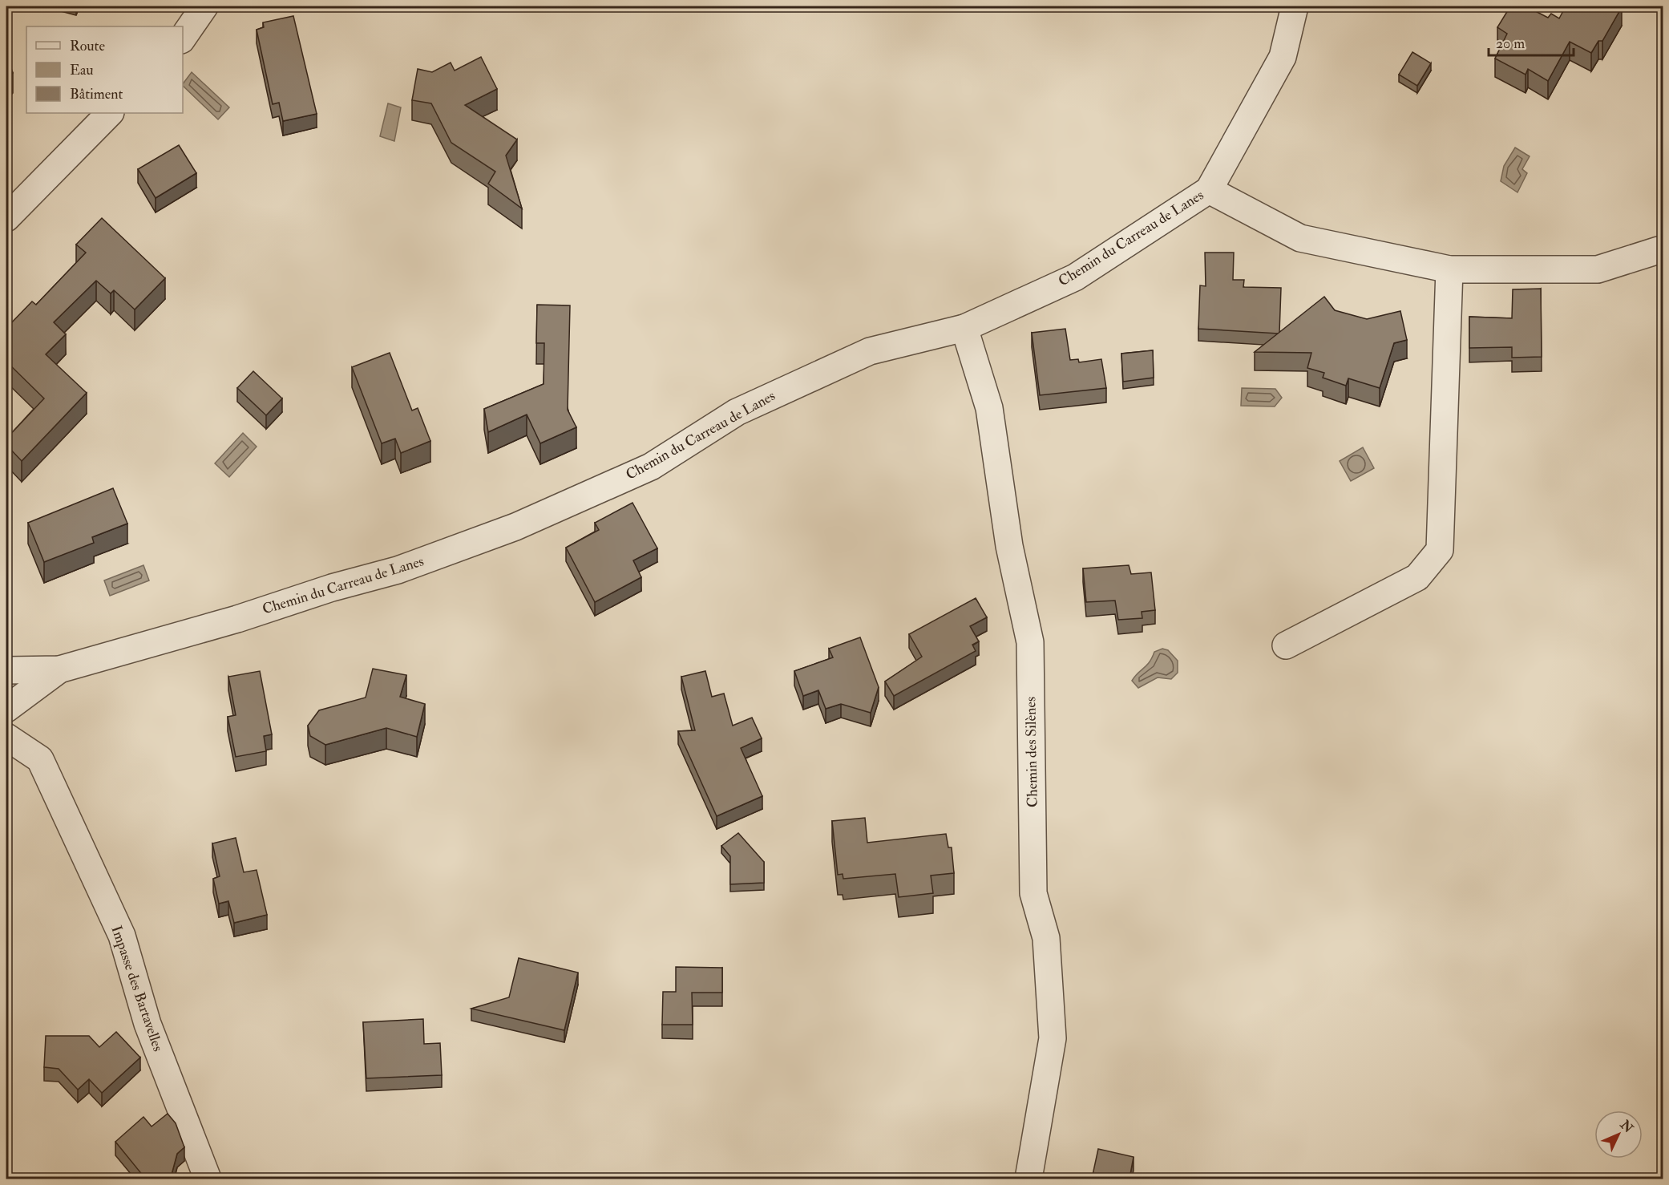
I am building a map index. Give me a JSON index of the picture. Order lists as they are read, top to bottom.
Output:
{
  "streets": {
    "street": ["Chemin du Carreau de Lanes", "Chemin des Silènes", "Impasse des Bartavelles"]
  },
  "crossings": [
    ["Chemin du Carreau de Lanes", "Chemin des Silènes"]
  ],
  "legend": ["Route", "Eau", "Bâtiment"],
  "scale_bar": "20 m",
  "north": "top right"
}
